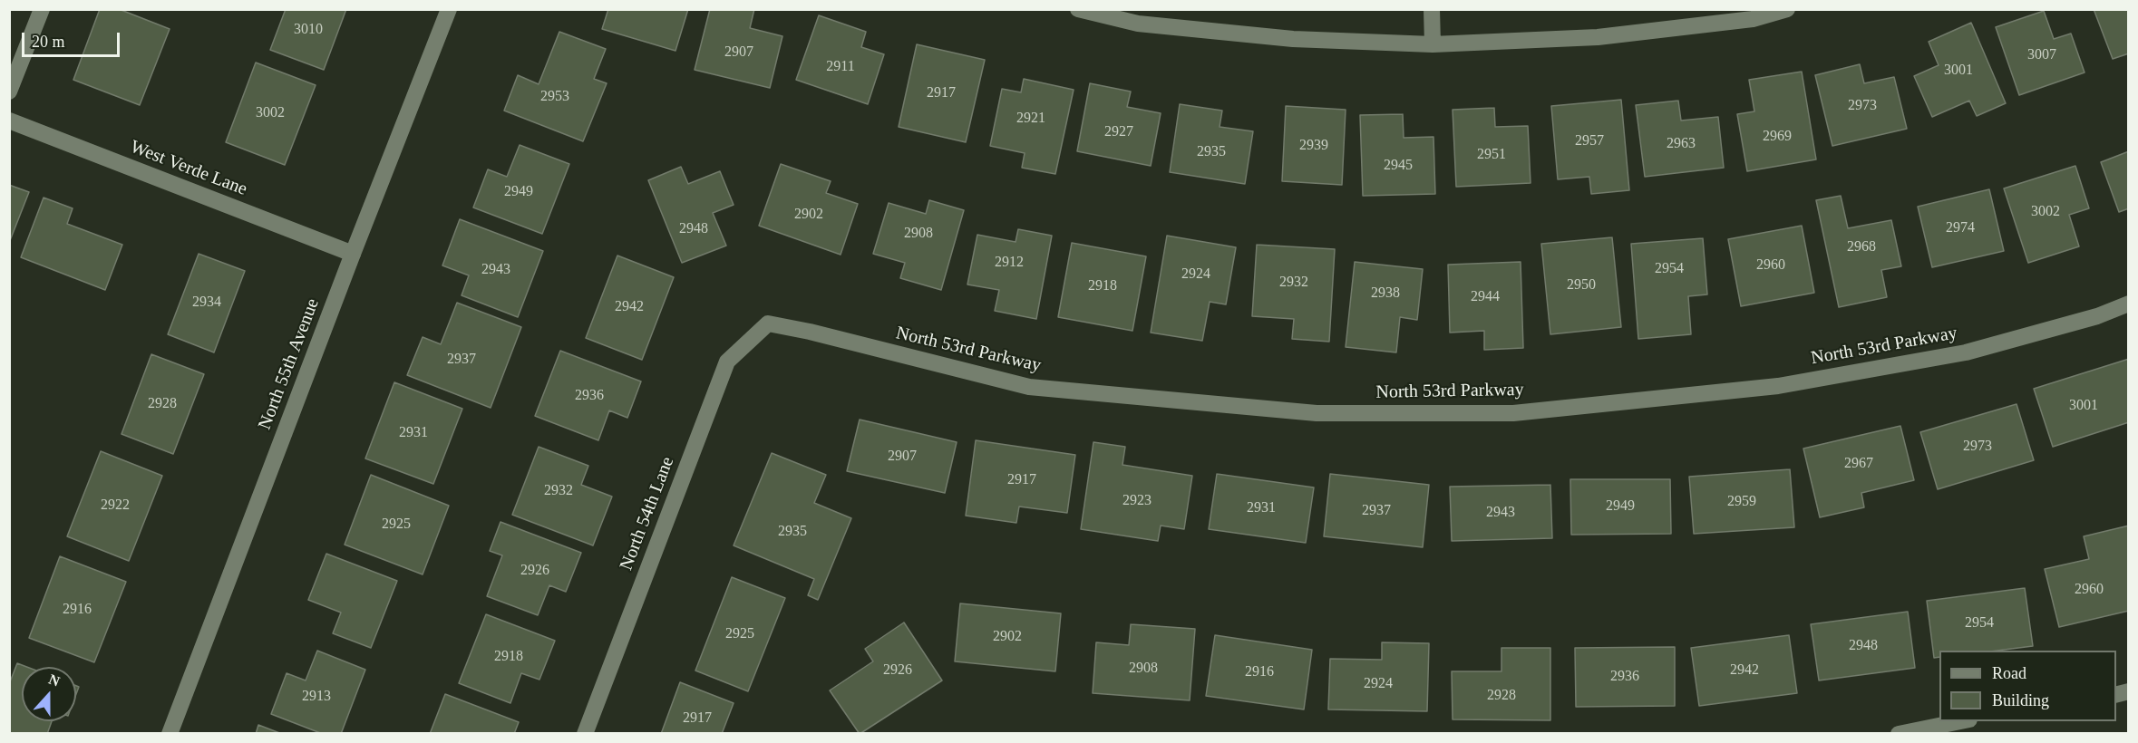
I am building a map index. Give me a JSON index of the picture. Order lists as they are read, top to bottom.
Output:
{
  "streets": {
    "street": [
      "West Verde Lane",
      "North 53rd Parkway",
      "North 55th Avenue",
      "North 54th Lane"
    ]
  },
  "crossings": [
    ["West Verde Lane", "North 55th Avenue"],
    ["North 53rd Parkway", "North 54th Lane"]
  ],
  "house_numbers": [
    "3010",
    "2907",
    "3007",
    "2911",
    "3001",
    "2917",
    "2953",
    "2973",
    "3002",
    "2921",
    "2927",
    "2969",
    "2957",
    "2963",
    "2939",
    "2935",
    "2951",
    "2945",
    "2949",
    "3002",
    "2902",
    "2974",
    "2948",
    "2908",
    "2968",
    "2912",
    "2960",
    "2954",
    "2943",
    "2924",
    "2932",
    "2950",
    "2918",
    "2938",
    "2944",
    "2934",
    "2942",
    "2937",
    "2936",
    "2928",
    "3001",
    "2931",
    "2973",
    "2907",
    "2967",
    "2917",
    "2932",
    "2923",
    "2959",
    "2922",
    "2949",
    "2931",
    "2937",
    "2943",
    "2925",
    "2935",
    "2926",
    "2960",
    "2916",
    "2954",
    "2925",
    "2902",
    "2948",
    "2918",
    "2908",
    "2926",
    "2942",
    "2916",
    "2936",
    "2924",
    "2928",
    "2913",
    "2917"
  ],
  "legend": ["Road", "Building"],
  "scale_bar": "20 m",
  "north": "top"
}
